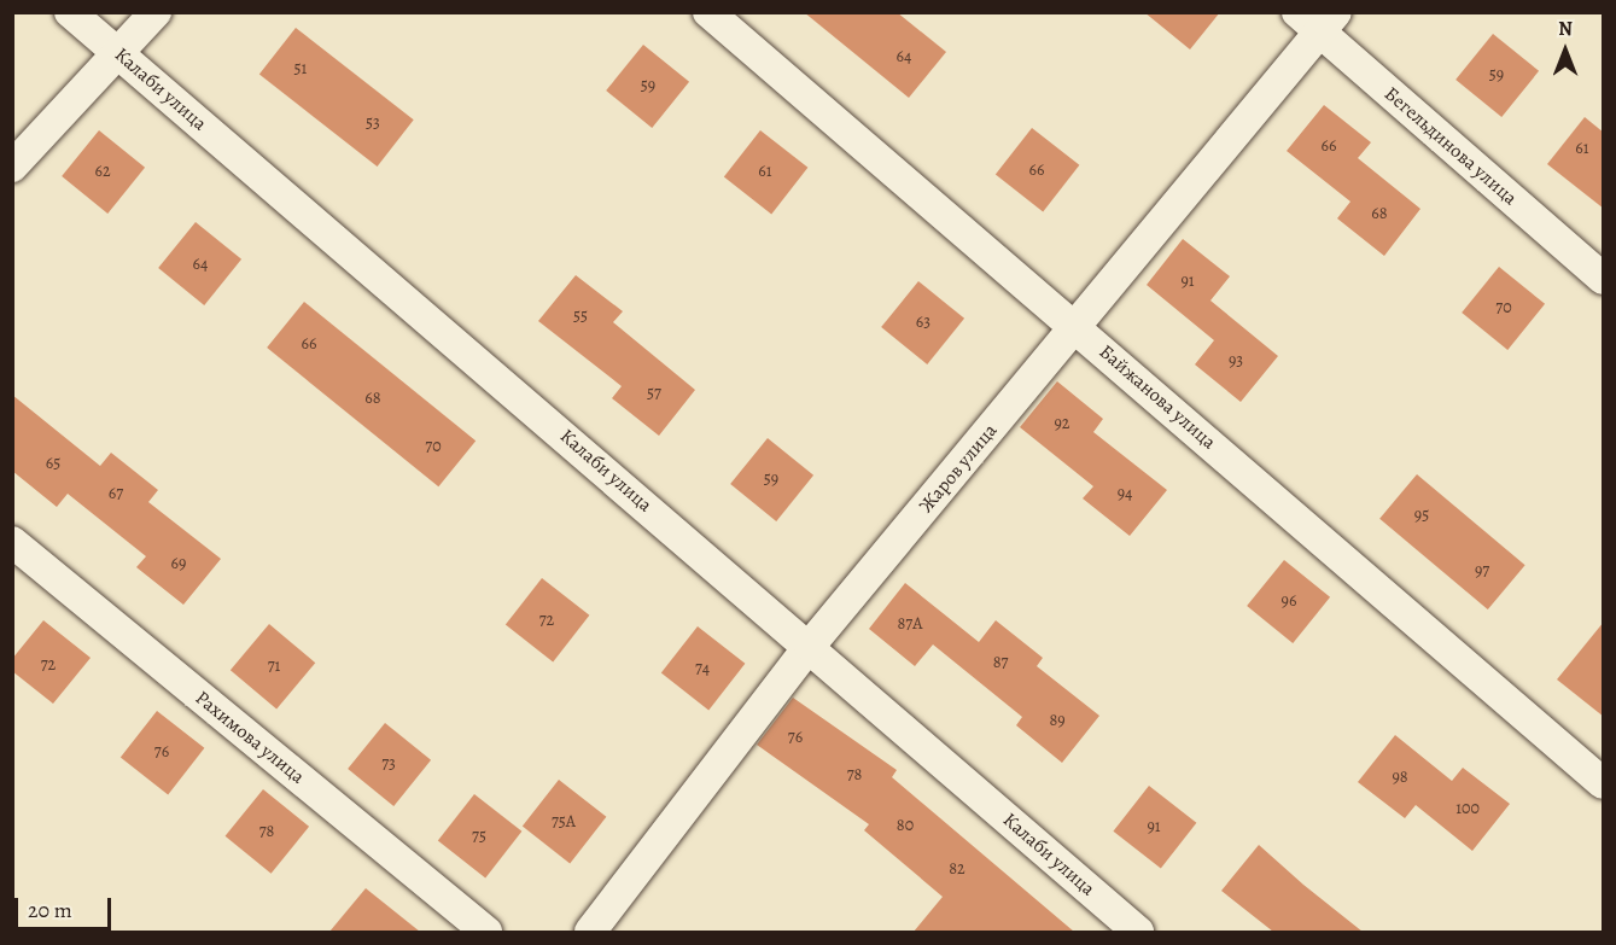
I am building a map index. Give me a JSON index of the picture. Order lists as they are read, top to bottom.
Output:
{
  "streets": {
    "street": [
      "Калаби улица",
      "Бегельдинова улица",
      "Байжанова улица",
      "Жаров улица",
      "Рахимова улица"
    ]
  },
  "crossings": [
    ["Калаби улица", "Жаров улица"],
    ["Бегельдинова улица", "Жаров улица"],
    ["Байжанова улица", "Жаров улица"]
  ],
  "house_numbers": [
    "64",
    "51",
    "59",
    "59",
    "53",
    "66",
    "61",
    "66",
    "62",
    "61",
    "68",
    "64",
    "91",
    "70",
    "55",
    "63",
    "66",
    "93",
    "57",
    "68",
    "92",
    "70",
    "65",
    "59",
    "67",
    "94",
    "95",
    "69",
    "97",
    "96",
    "72",
    "87А",
    "87",
    "72",
    "71",
    "74",
    "89",
    "76",
    "76",
    "73",
    "78",
    "98",
    "100",
    "75А",
    "80",
    "91",
    "78",
    "75",
    "82"
  ],
  "scale_bar": "20 m",
  "north": "top"
}
